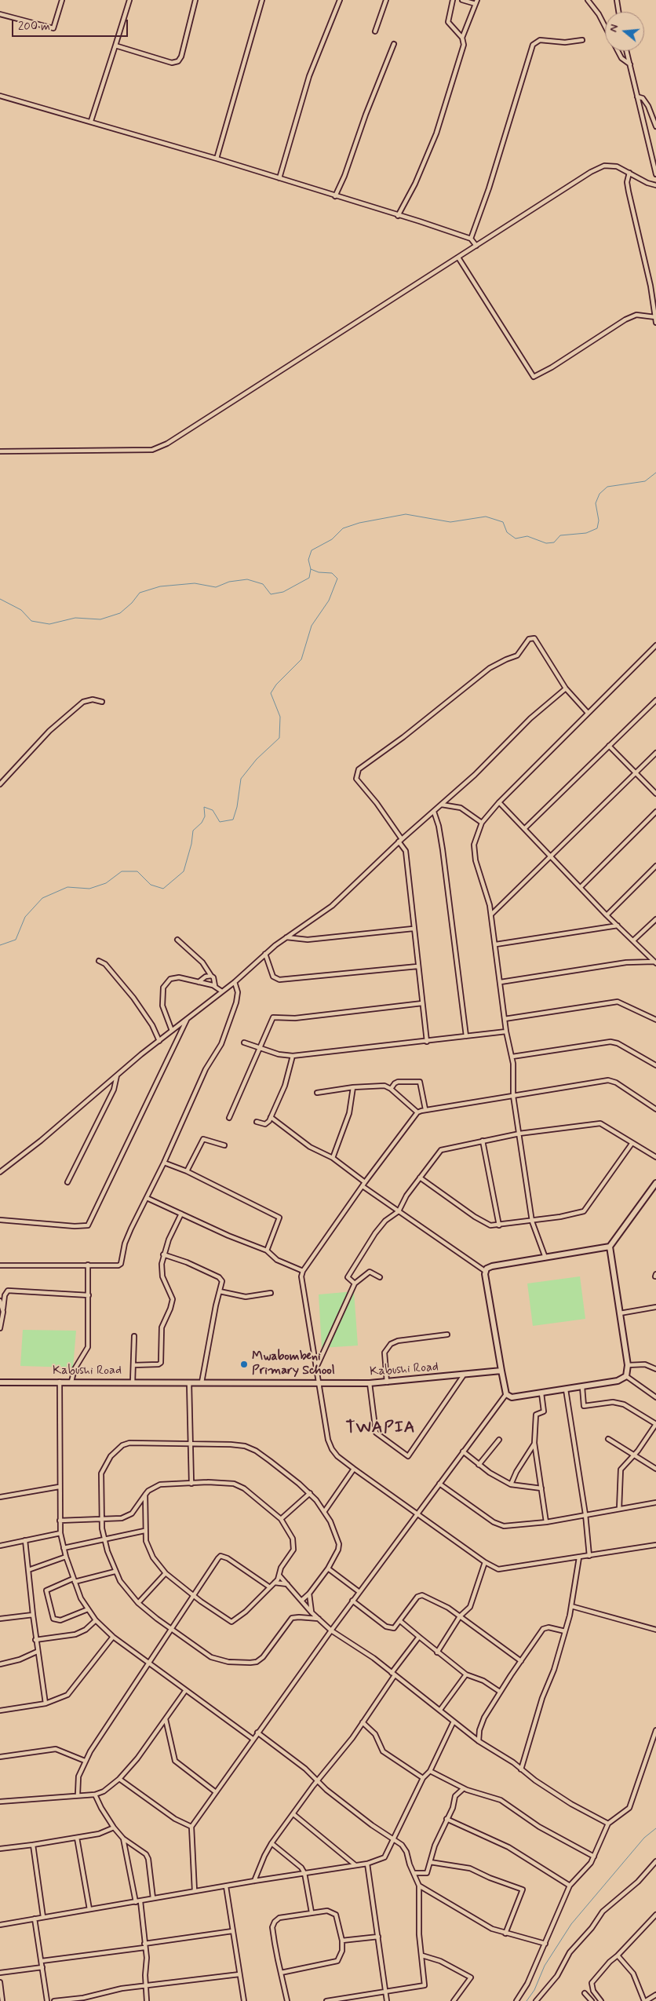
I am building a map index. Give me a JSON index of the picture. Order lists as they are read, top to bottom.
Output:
{
  "streets": {
    "main road": ["Kabushi Road"]
  },
  "districts": ["TWAPIA"],
  "places": ["Mwabombeni Primary School"],
  "scale_bar": "200 m",
  "north": "left"
}
